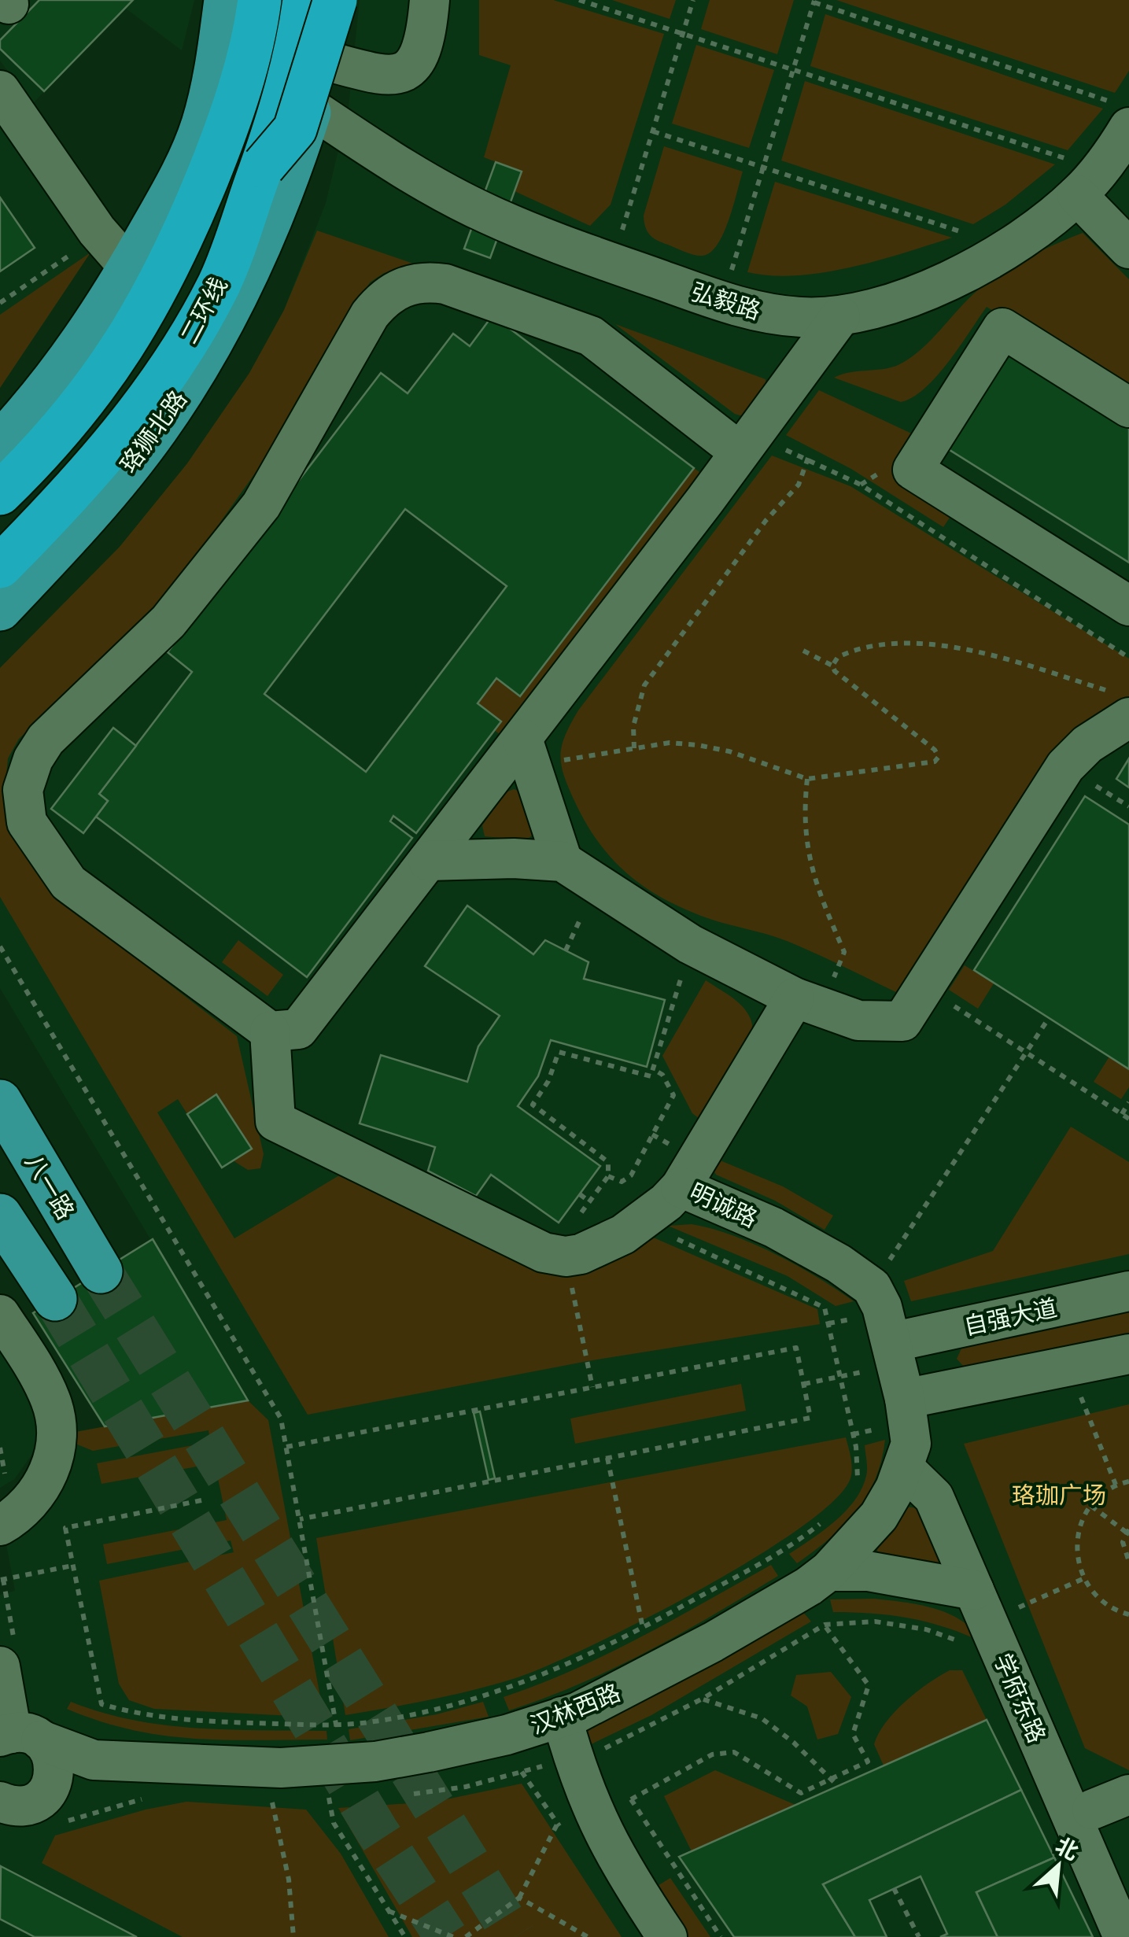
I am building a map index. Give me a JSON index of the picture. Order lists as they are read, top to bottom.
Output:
{
  "streets": {
    "highway": ["二环线"],
    "main road": ["珞狮北路", "八一路"],
    "street": [
      "弘毅路",
      "明诚路",
      "自强大道",
      "学府东路",
      "汉林西路"
    ]
  },
  "crossings": [
    ["弘毅路", "珞狮北路"],
    ["自强大道", "学府东路"],
    ["自强大道", "汉林西路"],
    ["学府东路", "汉林西路"]
  ],
  "parks": ["珞珈广场"],
  "north": "top right"
}
